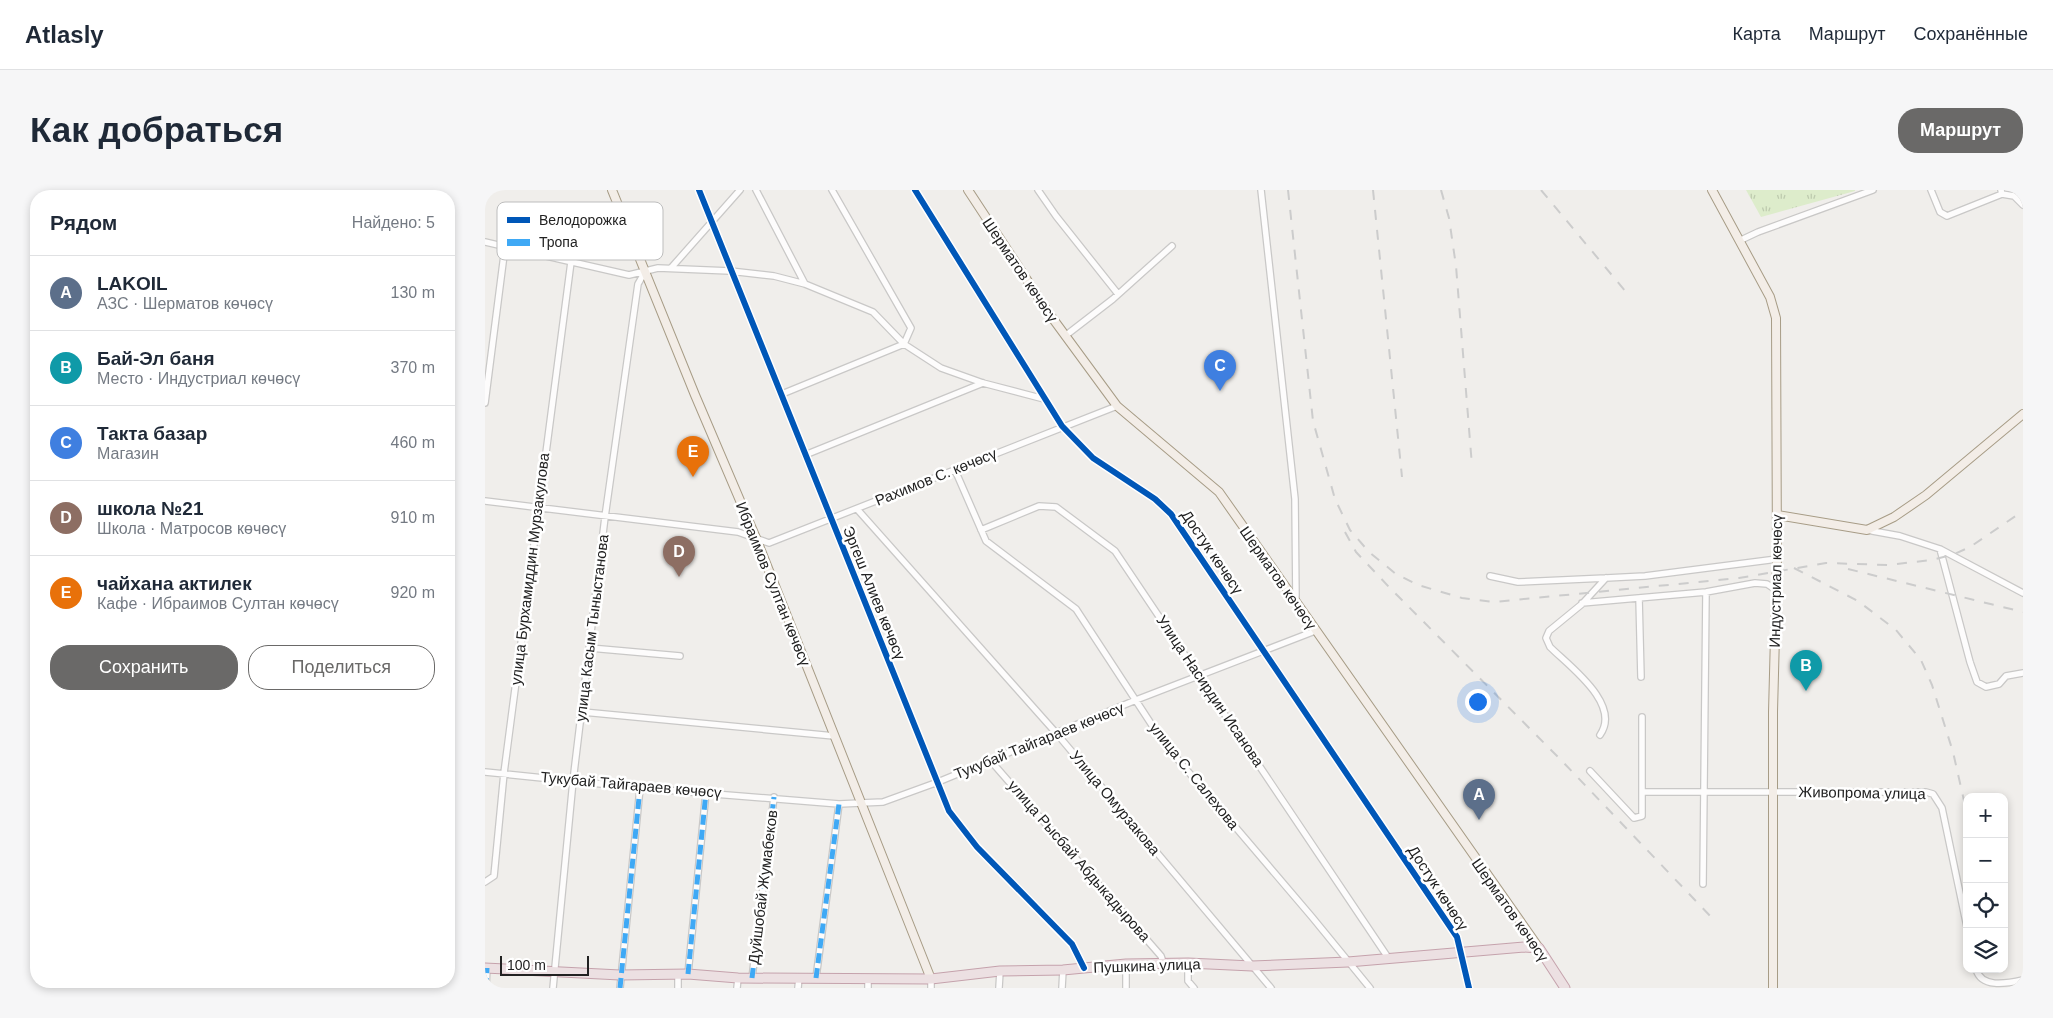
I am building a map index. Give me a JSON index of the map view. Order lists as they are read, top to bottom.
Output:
{
  "streets": {
    "highway": ["Шерматов көчөсү", "Пушкина улица"],
    "main road": ["Индустриал көчөсү", "Ибраимов Султан көчөсү"],
    "street": [
      "Рахимов С. көчөсү",
      "Достук көчөсү",
      "улица Бурхамиддин Мурзакулова",
      "Эргеш Алиев көчөсү",
      "улица Касым Тыныстанова",
      "Улица Насирдин Исанова",
      "Тукубай Тайгараев көчөсү",
      "улица С. Салехова",
      "Живопрома улица",
      "Улица Омурзакова",
      "улица Рысбай Абдыкадырова",
      "Дуйшобай Жумабеков"
    ]
  },
  "crossings": [
    ["Шерматов көчөсү", "Рахимов С. көчөсү"],
    ["Шерматов көчөсү", "Тукубай Тайгараев көчөсү"],
    ["Шерматов көчөсү", "Пушкина улица"],
    ["Рахимов С. көчөсү", "Достук көчөсү"],
    ["Рахимов С. көчөсү", "улица Бурхамиддин Мурзакулова"],
    ["Рахимов С. көчөсү", "Ибраимов Султан көчөсү"],
    ["Рахимов С. көчөсү", "Эргеш Алиев көчөсү"],
    ["Рахимов С. көчөсү", "улица Касым Тыныстанова"],
    ["Рахимов С. көчөсү", "улица С. Салехова"],
    ["Рахимов С. көчөсү", "Улица Омурзакова"],
    ["Достук көчөсү", "Тукубай Тайгараев көчөсү"],
    ["Достук көчөсү", "Пушкина улица"],
    ["улица Бурхамиддин Мурзакулова", "Тукубай Тайгараев көчөсү"],
    ["Индустриал көчөсү", "Живопрома улица"],
    ["Ибраимов Султан көчөсү", "улица Касым Тыныстанова"],
    ["Ибраимов Султан көчөсү", "Тукубай Тайгараев көчөсү"],
    ["Ибраимов Султан көчөсү", "Пушкина улица"],
    ["Эргеш Алиев көчөсү", "Тукубай Тайгараев көчөсү"],
    ["Эргеш Алиев көчөсү", "Пушкина улица"],
    ["улица Касым Тыныстанова", "Тукубай Тайгараев көчөсү"],
    ["улица Касым Тыныстанова", "Пушкина улица"],
    ["Улица Насирдин Исанова", "Тукубай Тайгараев көчөсү"],
    ["Улица Насирдин Исанова", "улица С. Салехова"],
    ["Улица Насирдин Исанова", "Пушкина улица"],
    ["Тукубай Тайгараев көчөсү", "улица С. Салехова"],
    ["Тукубай Тайгараев көчөсү", "Улица Омурзакова"],
    ["Тукубай Тайгараев көчөсү", "улица Рысбай Абдыкадырова"],
    ["Тукубай Тайгараев көчөсү", "Дуйшобай Жумабеков"],
    ["улица С. Салехова", "Пушкина улица"],
    ["Улица Омурзакова", "Пушкина улица"],
    ["улица Рысбай Абдыкадырова", "Пушкина улица"],
    ["Дуйшобай Жумабеков", "Пушкина улица"]
  ],
  "legend": ["Велодорожка", "Тропа"],
  "scale_bar": "100 m",
  "page": {
    "header": "Atlasly",
    "nav": ["Карта", "Маршрут", "Сохранённые"],
    "buttons": [
      "Маршрут",
      ["Сохранить", "Поделиться"]
    ],
    "title": "Как добраться",
    "heading": ["Рядом", "Найдено: 5"],
    "list": [
      {
        "mark": "A",
        "name": "LAKOIL",
        "note": "АЗС · Шерматов көчөсү",
        "value": "130 m"
      },
      {
        "mark": "B",
        "name": "Бай-Эл баня",
        "note": "Место · Индустриал көчөсү",
        "value": "370 m"
      },
      {
        "mark": "C",
        "name": "Такта базар",
        "note": "Магазин",
        "value": "460 m"
      },
      {
        "mark": "D",
        "name": "школа №21",
        "note": "Школа · Матросов көчөсү",
        "value": "910 m"
      },
      {
        "mark": "E",
        "name": "чайхана актилек",
        "note": "Кафе · Ибраимов Султан көчөсү",
        "value": "920 m"
      }
    ],
    "pins": [
      "C",
      "E",
      "D",
      "B",
      "A"
    ],
    "map_buttons": ["+", "−"],
    "scale": "100 m"
  }
}
